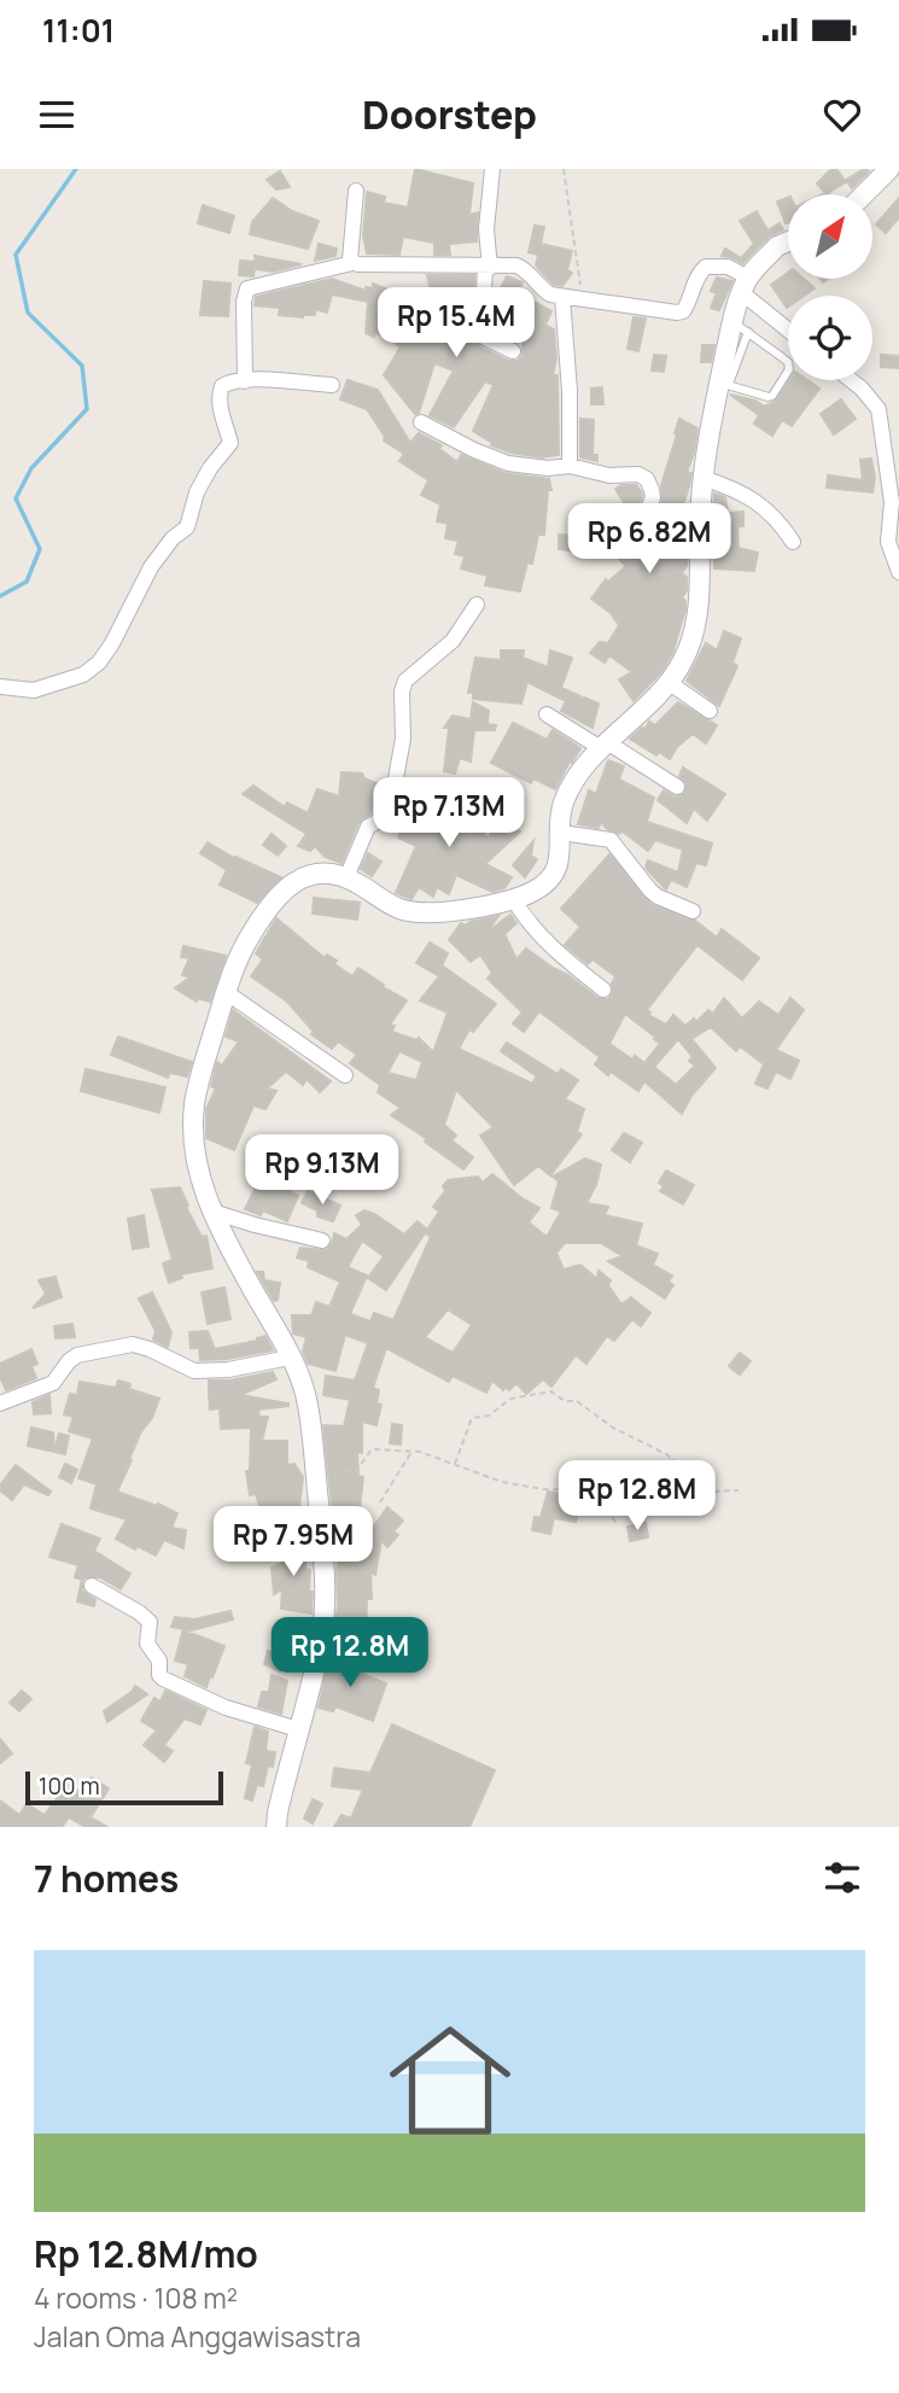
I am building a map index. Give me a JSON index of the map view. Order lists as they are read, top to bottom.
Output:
{
  "scale_bar": "100 m",
  "north": "top right",
  "page": {
    "status": "11:01",
    "header": "Doorstep",
    "price": [
      "Rp 15.4M",
      "Rp 6.82M",
      "Rp 7.13M",
      "Rp 9.13M",
      "Rp 12.8M",
      "Rp 7.95M",
      "Rp 12.8M"
    ],
    "scale": "100 m",
    "heading": "7 homes",
    "list": [
      {
        "name": "Rp 12.8M/mo",
        "note": "4 rooms · 108 m² · Jalan Oma Anggawisastra"
      }
    ]
  }
}
